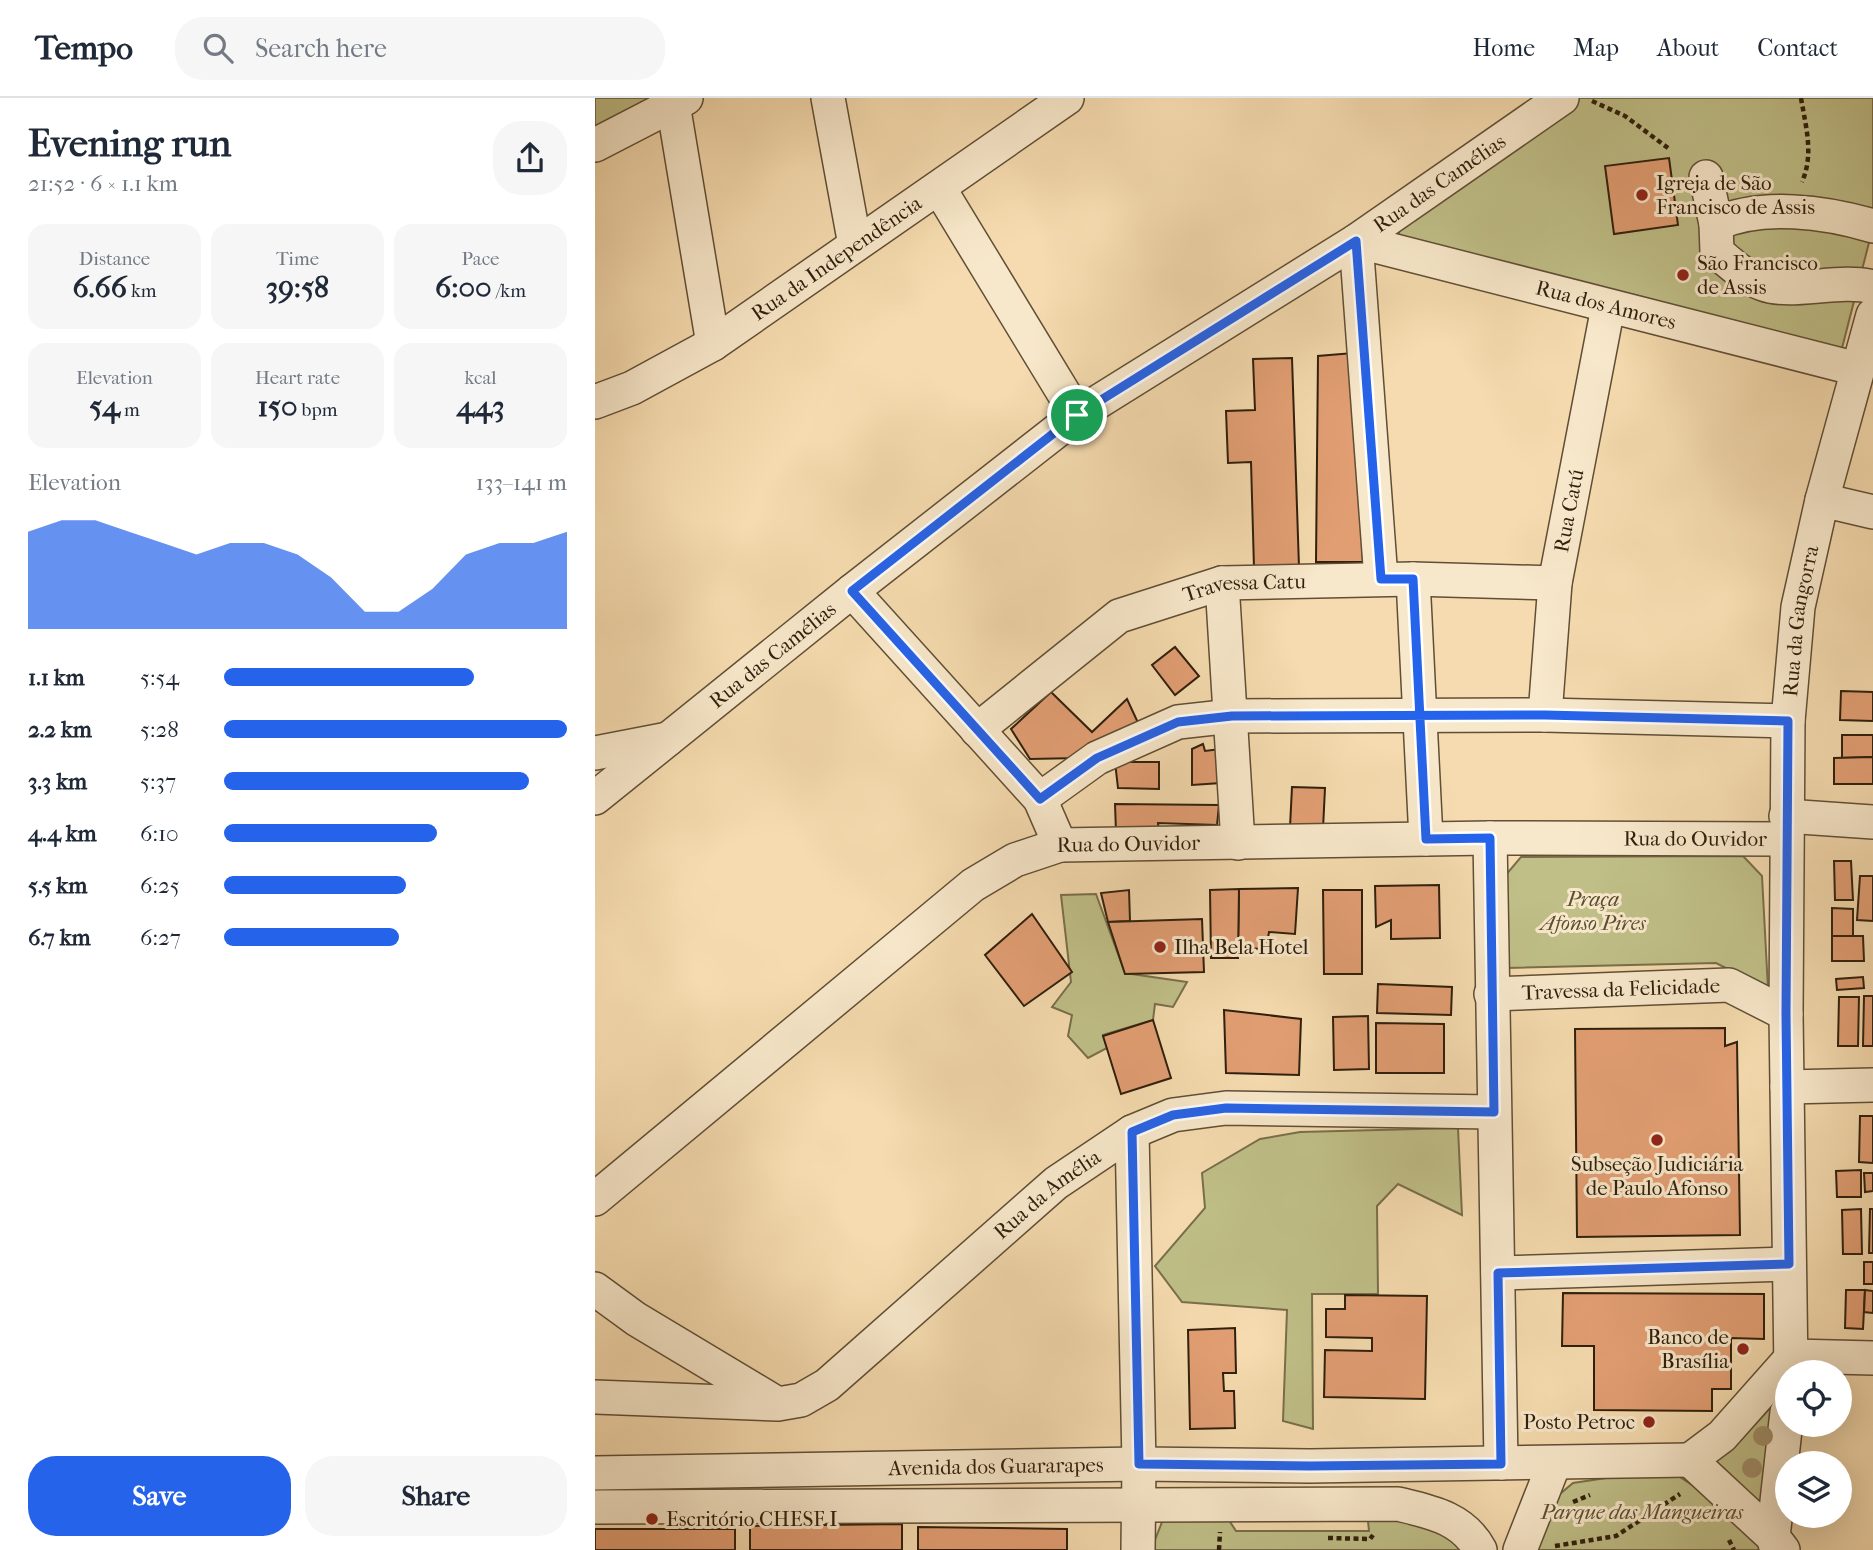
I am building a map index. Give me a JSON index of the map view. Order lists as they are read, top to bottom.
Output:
{
  "streets": {
    "street": [
      "Rua das Camélias",
      "Rua da Independência",
      "Rua dos Amores",
      "Rua Catú",
      "Travessa Catu",
      "Rua da Gangorra",
      "Rua do Ouvidor",
      "Travessa da Felicidade",
      "Rua da Amélia",
      "Avenida dos Guararapes"
    ]
  },
  "crossings": [
    ["Rua das Camélias", "Rua dos Amores"],
    ["Rua dos Amores", "Rua Catú"],
    ["Rua dos Amores", "Rua da Gangorra"],
    ["Rua Catú", "Travessa Catu"],
    ["Rua da Gangorra", "Rua do Ouvidor"],
    ["Rua da Gangorra", "Travessa da Felicidade"]
  ],
  "parks": ["Praça Afonso Pires", "Parque das Mangueiras"],
  "places": [
    "Igreja de São Francisco de Assis",
    "São Francisco de Assis",
    "Ilha Bela Hotel",
    "Subseção Judiciária de Paulo Afonso",
    "Banco de Brasília",
    "Posto Petroc",
    "Escritório CHESF I"
  ],
  "page": {
    "header": "Tempo",
    "search": "Search here",
    "nav": [
      "Home",
      "Map",
      "About",
      "Contact"
    ],
    "heading": ["Evening run", "21:52 · 6 × 1.1 km"],
    "stats": [
      ["Distance", "6.66 km"],
      ["Time", "39:58"],
      ["Pace", "6:00 /km"],
      ["Elevation", "54 m"],
      ["Heart rate", "150 bpm"],
      ["kcal", "443"]
    ],
    "chart": ["Elevation", "133–141 m"],
    "list": [
      {
        "name": "1.1 km",
        "note": "5:54"
      },
      {
        "name": "2.2 km",
        "note": "5:28"
      },
      {
        "name": "3.3 km",
        "note": "5:37"
      },
      {
        "name": "4.4 km",
        "note": "6:10"
      },
      {
        "name": "5.5 km",
        "note": "6:25"
      },
      {
        "name": "6.7 km",
        "note": "6:27"
      }
    ],
    "buttons": ["Save", "Share"]
  }
}
